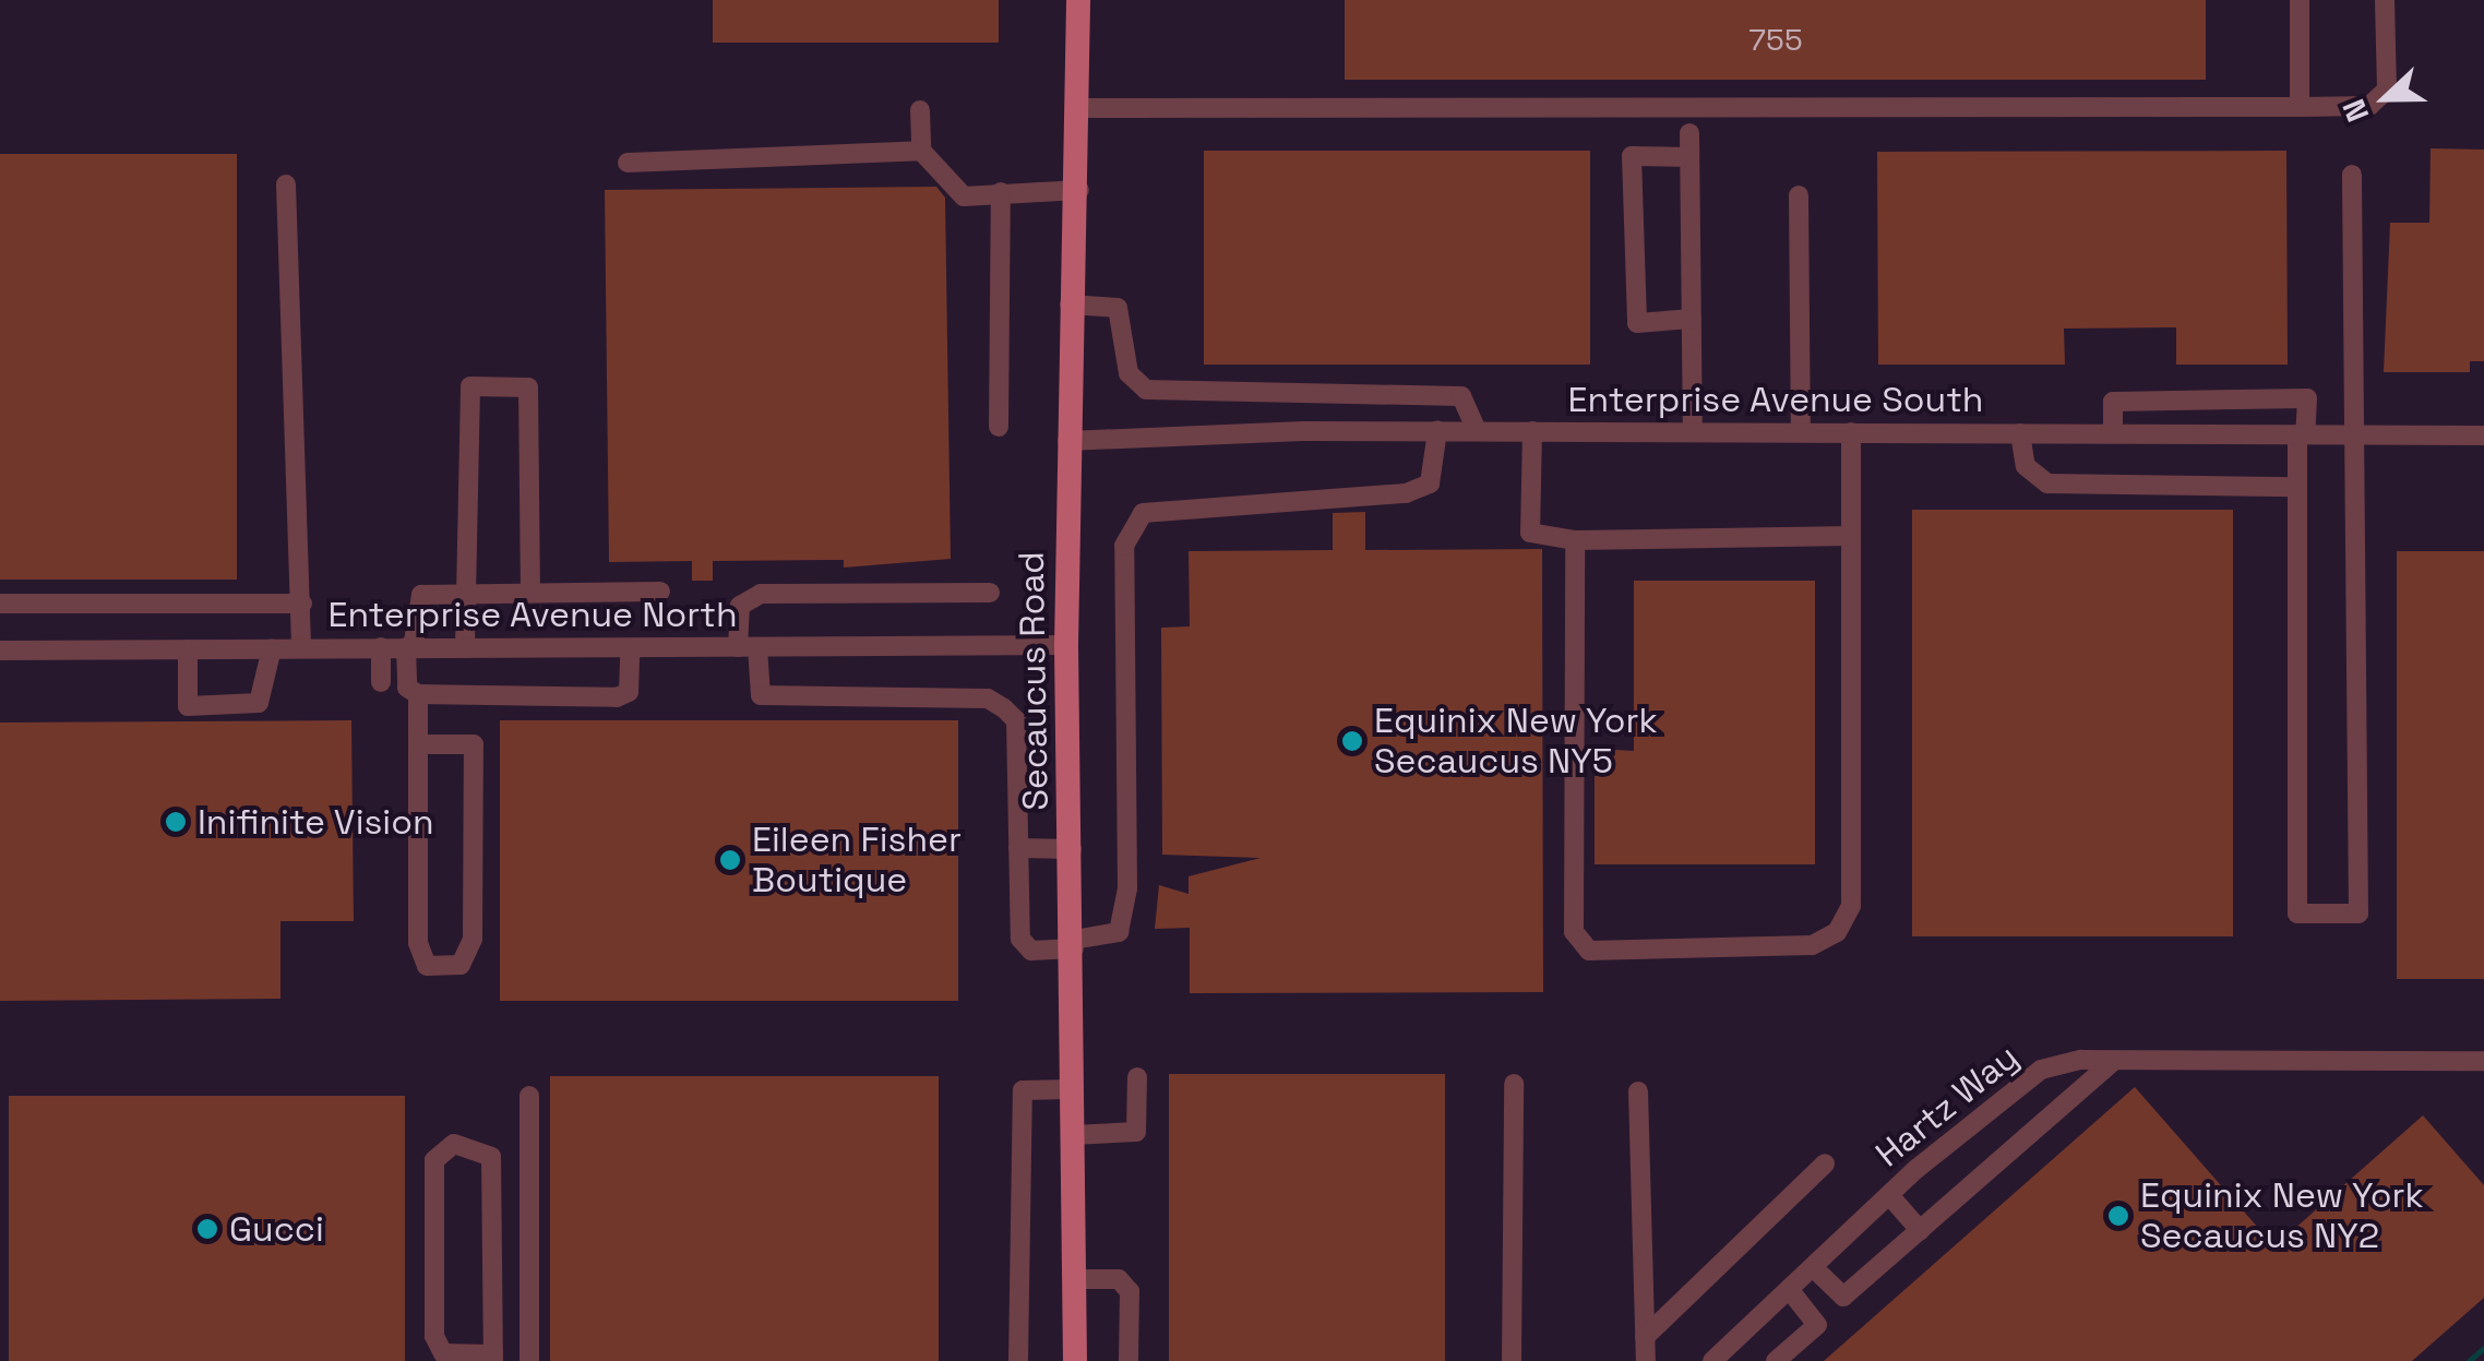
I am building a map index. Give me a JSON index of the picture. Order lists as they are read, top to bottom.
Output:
{
  "streets": {
    "main road": ["Secaucus Road"],
    "street": ["Enterprise Avenue South", "Enterprise Avenue North", "Hartz Way"]
  },
  "crossings": [
    ["Enterprise Avenue South", "Secaucus Road"],
    ["Enterprise Avenue North", "Secaucus Road"]
  ],
  "places": [
    "Equinix New York Secaucus NY5",
    "Inifinite Vision",
    "Eileen Fisher Boutique",
    "Equinix New York Secaucus NY2",
    "Gucci"
  ],
  "house_numbers": ["755"],
  "north": "left"
}
